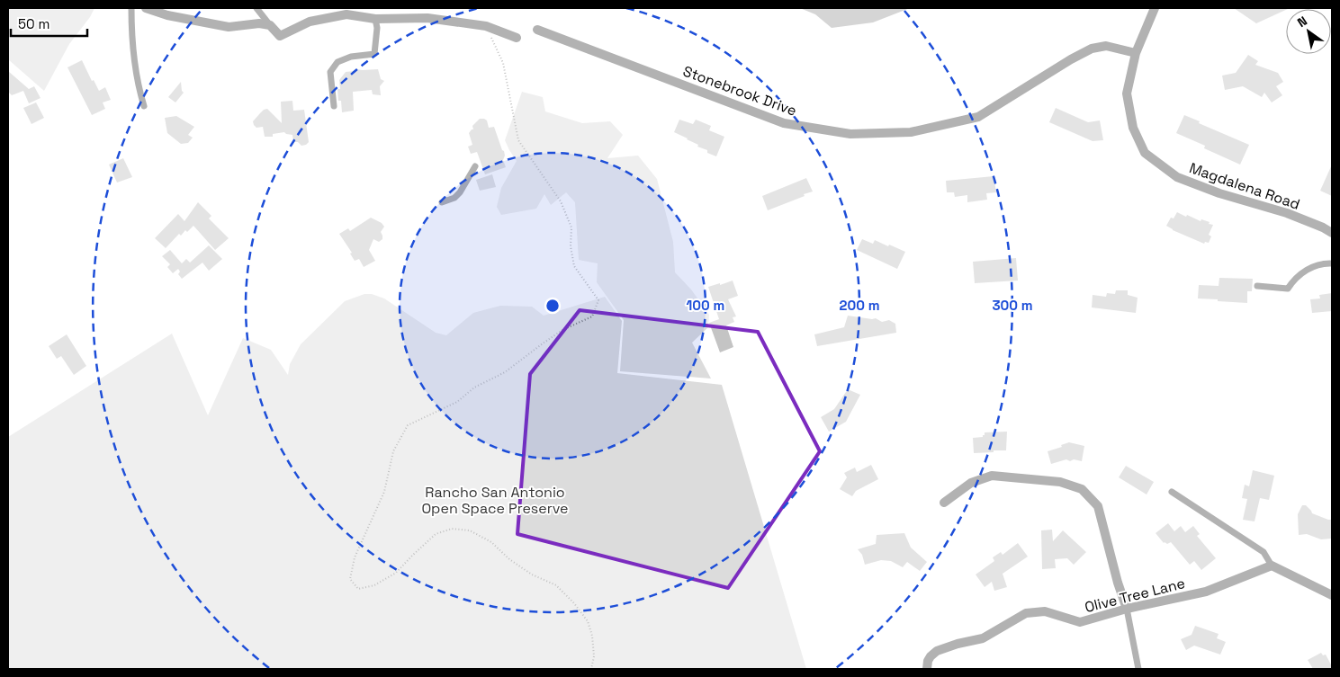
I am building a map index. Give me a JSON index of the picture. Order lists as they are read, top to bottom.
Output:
{
  "streets": {
    "street": ["Stonebrook Drive", "Magdalena Road", "Olive Tree Lane"]
  },
  "crossings": [
    ["Stonebrook Drive", "Magdalena Road"]
  ],
  "parks": ["Rancho San Antonio Open Space Preserve"],
  "scale_bar": "50 m",
  "north": "top left",
  "rings": ["100 m", "200 m", "300 m"]
}
